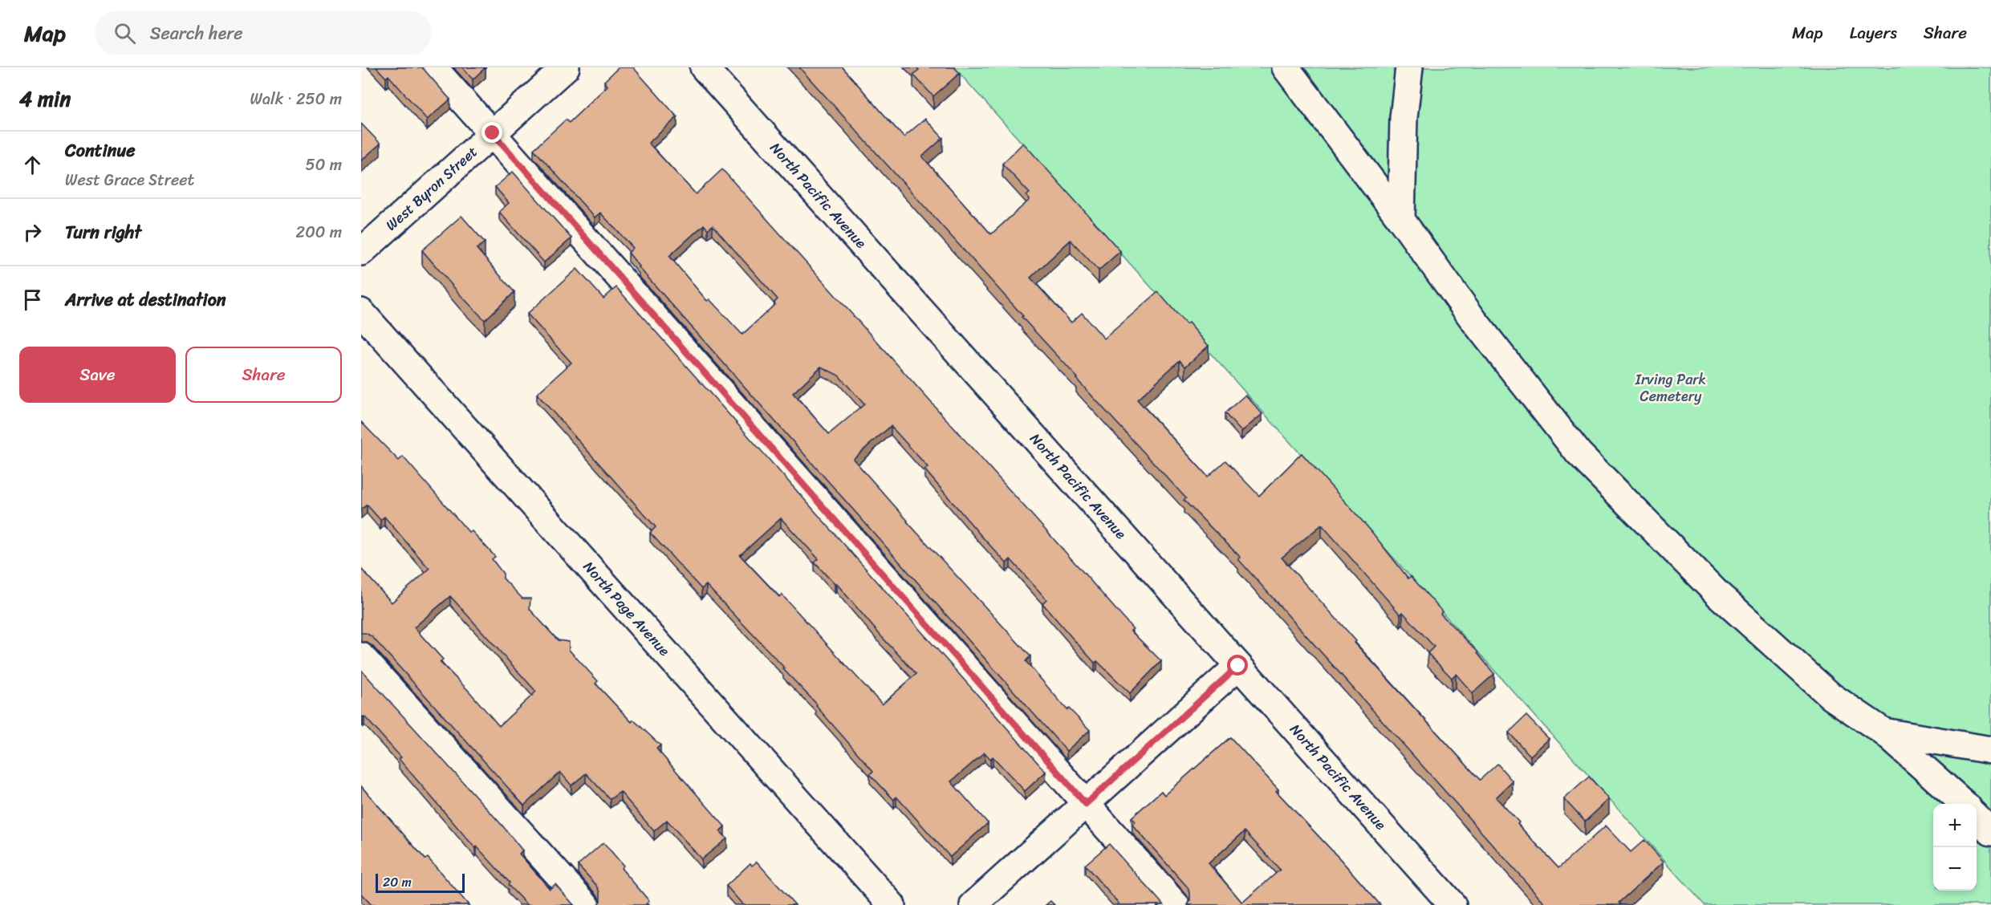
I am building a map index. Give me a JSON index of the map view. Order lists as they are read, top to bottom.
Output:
{
  "streets": {
    "street": ["West Byron Street", "North Pacific Avenue", "North Page Avenue"]
  },
  "parks": ["Irving Park Cemetery"],
  "scale_bar": "20 m",
  "page": {
    "header": "Map",
    "search": "Search here",
    "nav": ["Map", "Layers", "Share"],
    "heading": ["4 min", "Walk · 250 m"],
    "list": [
      ["Continue", "West Grace Street", "50 m"],
      ["Turn right", "200 m"],
      "Arrive at destination"
    ],
    "buttons": ["Save", "Share"],
    "map_buttons": ["+", "−"],
    "scale": "20 m"
  }
}
